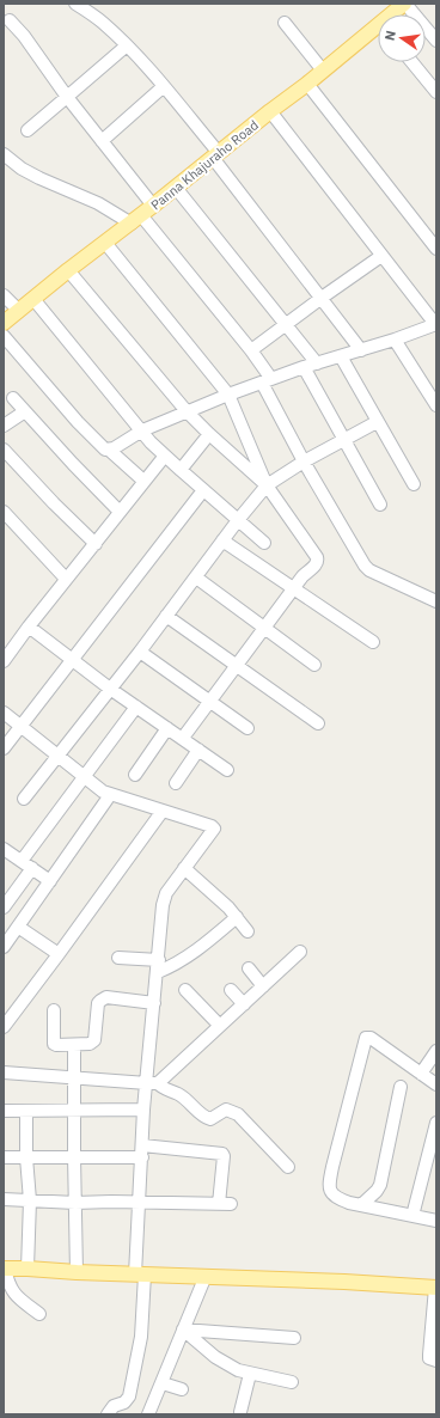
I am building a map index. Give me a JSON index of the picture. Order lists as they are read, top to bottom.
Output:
{
  "streets": {
    "main road": ["Panna Khajuraho Road"]
  },
  "north": "left"
}
